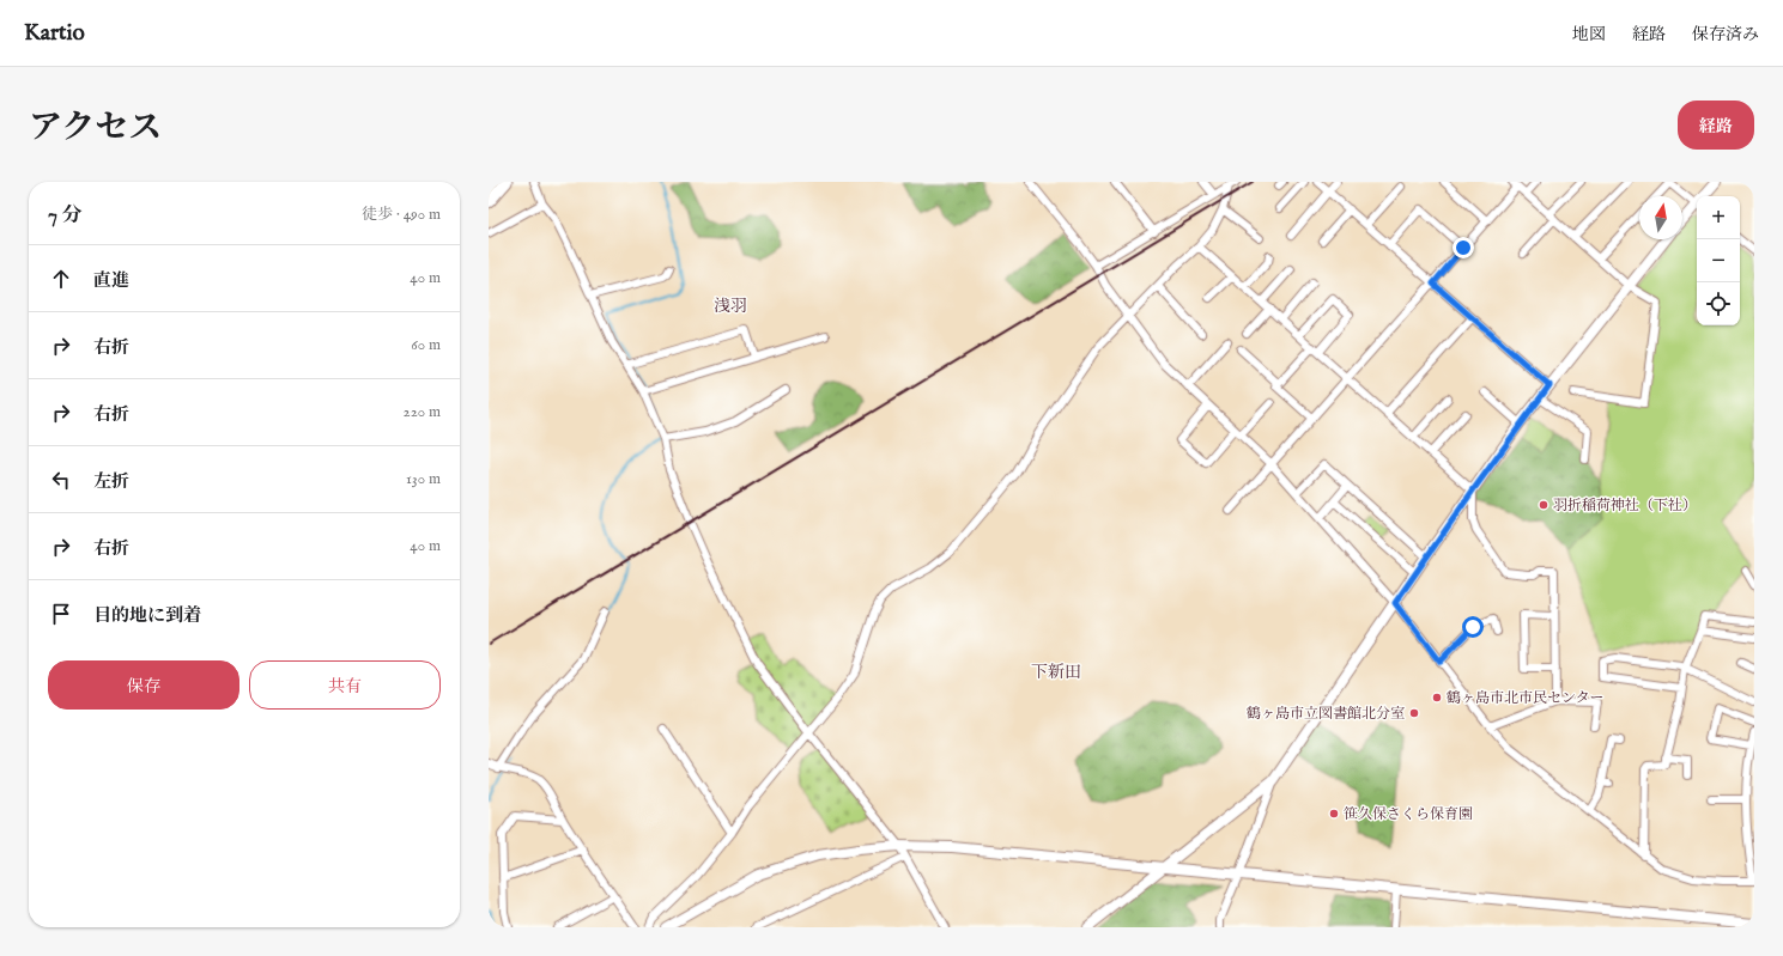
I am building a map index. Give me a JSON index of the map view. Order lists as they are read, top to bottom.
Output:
{
  "districts": ["浅羽", "下新田"],
  "places": [
    "羽折稲荷神社（下社）",
    "鶴ヶ島市北市民センター",
    "鶴ヶ島市立図書館北分室",
    "笹久保さくら保育園"
  ],
  "north": "top",
  "page": {
    "header": "Kartio",
    "nav": ["地図", "経路", "保存済み"],
    "title": "アクセス",
    "buttons": [
      "経路",
      ["保存", "共有"]
    ],
    "heading": ["7 分", "徒歩 · 490 m"],
    "map_buttons": ["+", "−"],
    "list": [
      ["直進", "40 m"],
      ["右折", "60 m"],
      ["右折", "220 m"],
      ["左折", "130 m"],
      ["右折", "40 m"],
      "目的地に到着"
    ]
  }
}
